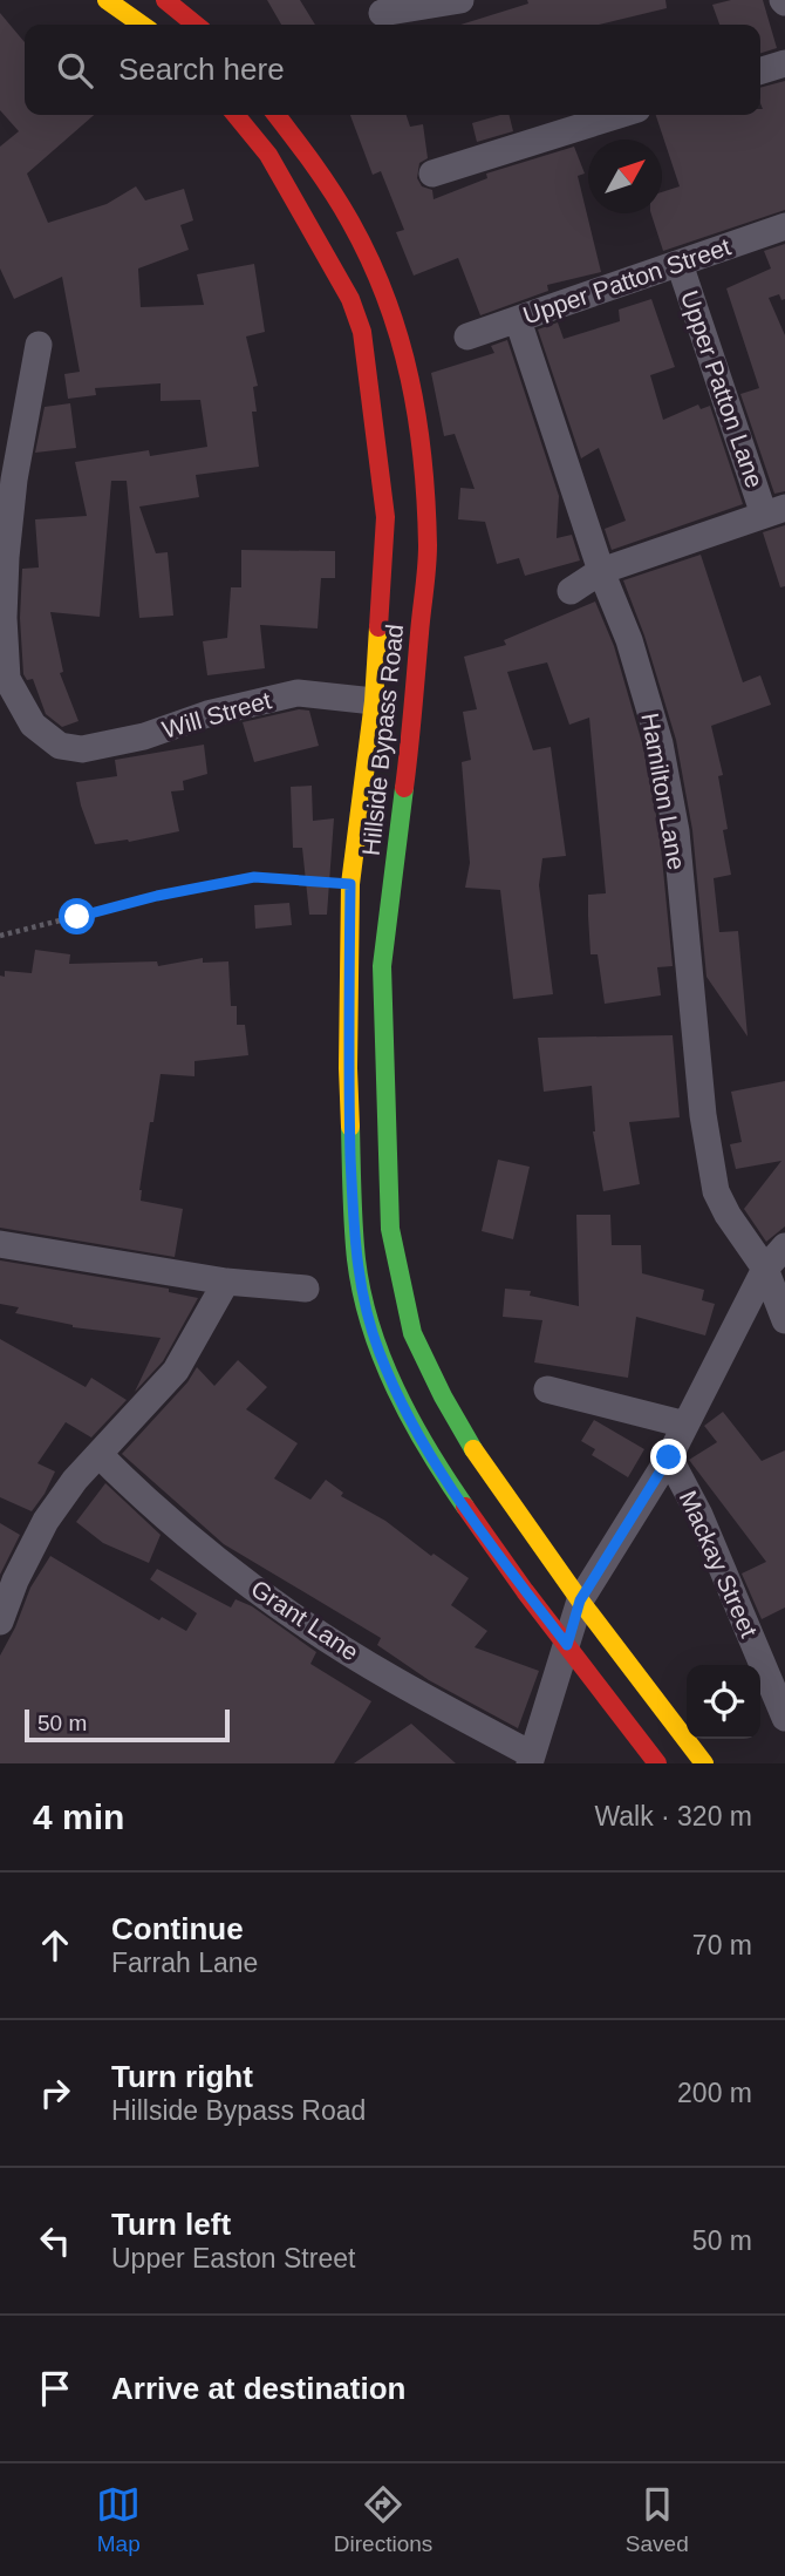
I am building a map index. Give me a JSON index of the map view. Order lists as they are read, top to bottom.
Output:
{
  "streets": {
    "street": [
      "Upper Patton Street",
      "Upper Patton Lane",
      "Will Street",
      "Hillside Bypass Road",
      "Hamilton Lane",
      "Mackay Street",
      "Grant Lane"
    ]
  },
  "crossings": [
    ["Upper Patton Street", "Upper Patton Lane"],
    ["Upper Patton Street", "Hamilton Lane"],
    ["Will Street", "Hillside Bypass Road"]
  ],
  "scale_bar": "50 m",
  "north": "top right",
  "page": {
    "search": "Search here",
    "scale": "50 m",
    "heading": ["4 min", "Walk · 320 m"],
    "list": [
      ["Continue", "Farrah Lane", "70 m"],
      ["Turn right", "Hillside Bypass Road", "200 m"],
      ["Turn left", "Upper Easton Street", "50 m"],
      "Arrive at destination"
    ],
    "nav": ["Map", "Directions", "Saved"]
  }
}
